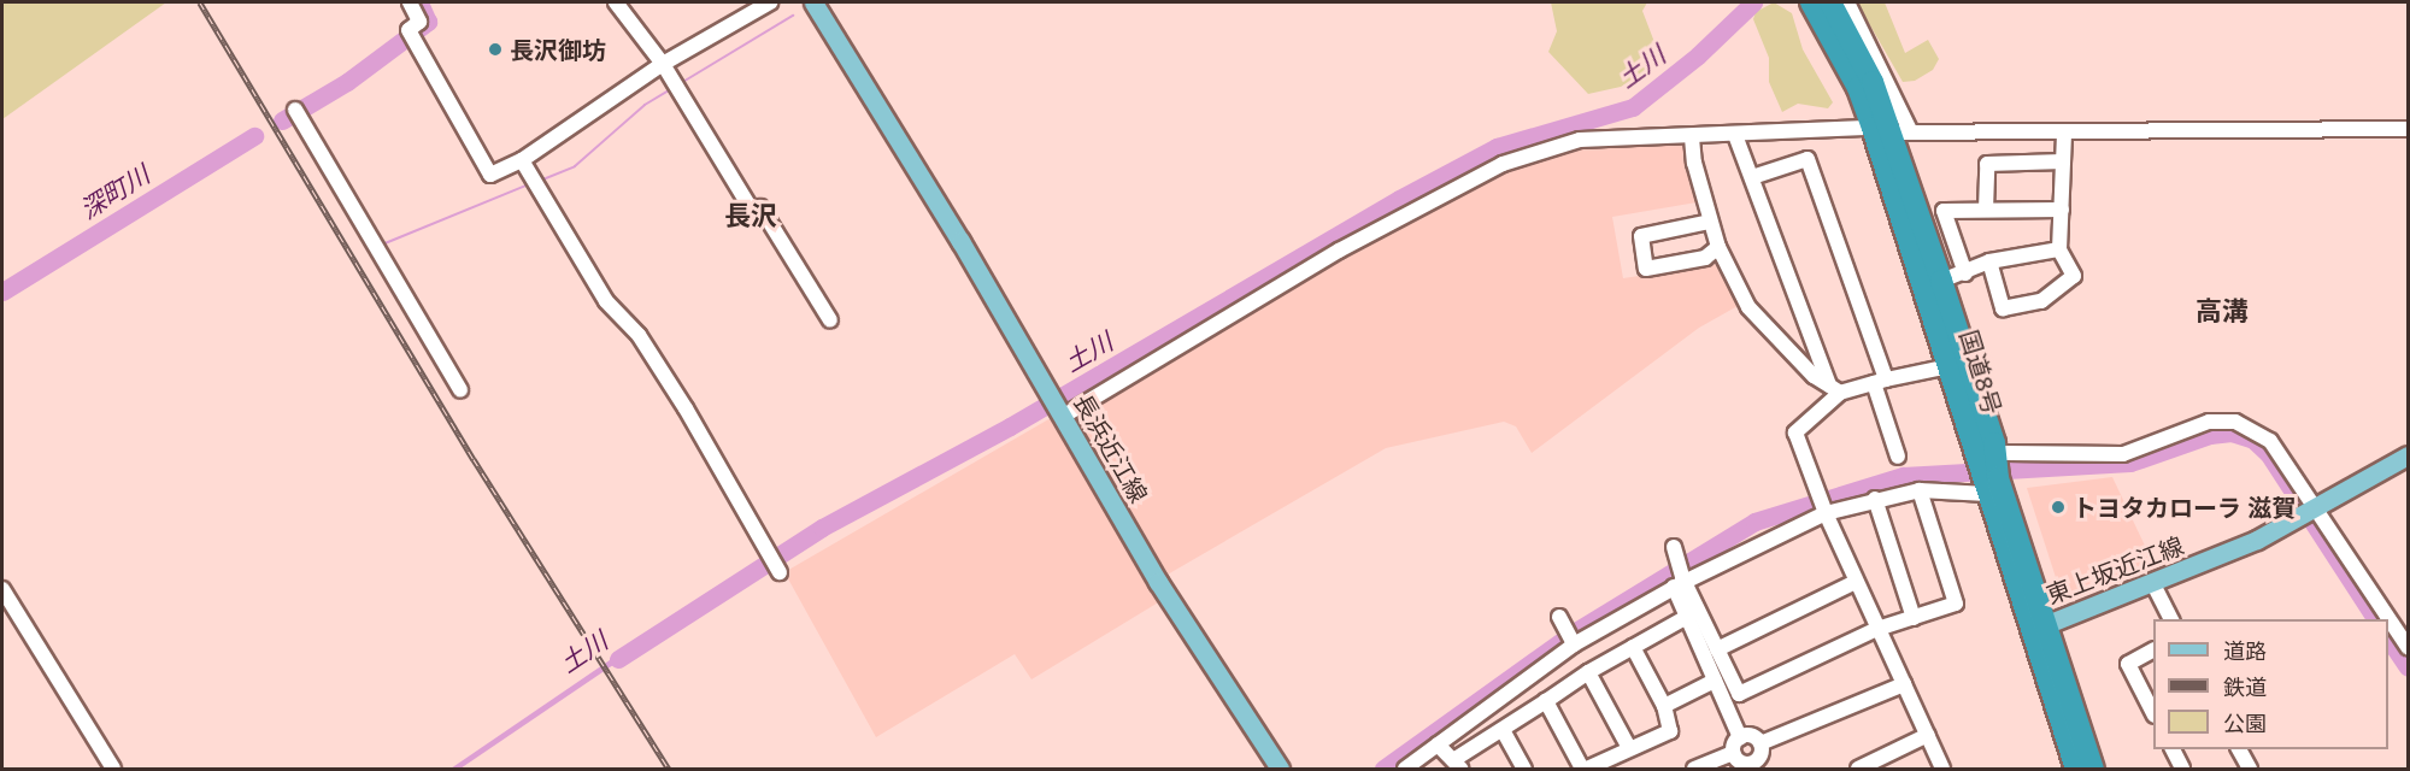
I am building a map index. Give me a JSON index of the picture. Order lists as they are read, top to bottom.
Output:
{
  "streets": {
    "highway": ["国道8号"],
    "main road": ["長浜近江線", "東上坂近江線"]
  },
  "crossings": [
    ["国道8号", "東上坂近江線"]
  ],
  "districts": ["長沢", "高溝"],
  "water": ["土川", "深町川"],
  "places": ["長沢御坊", "トヨタカローラ 滋賀"],
  "legend": ["道路", "鉄道", "公園"]
}
